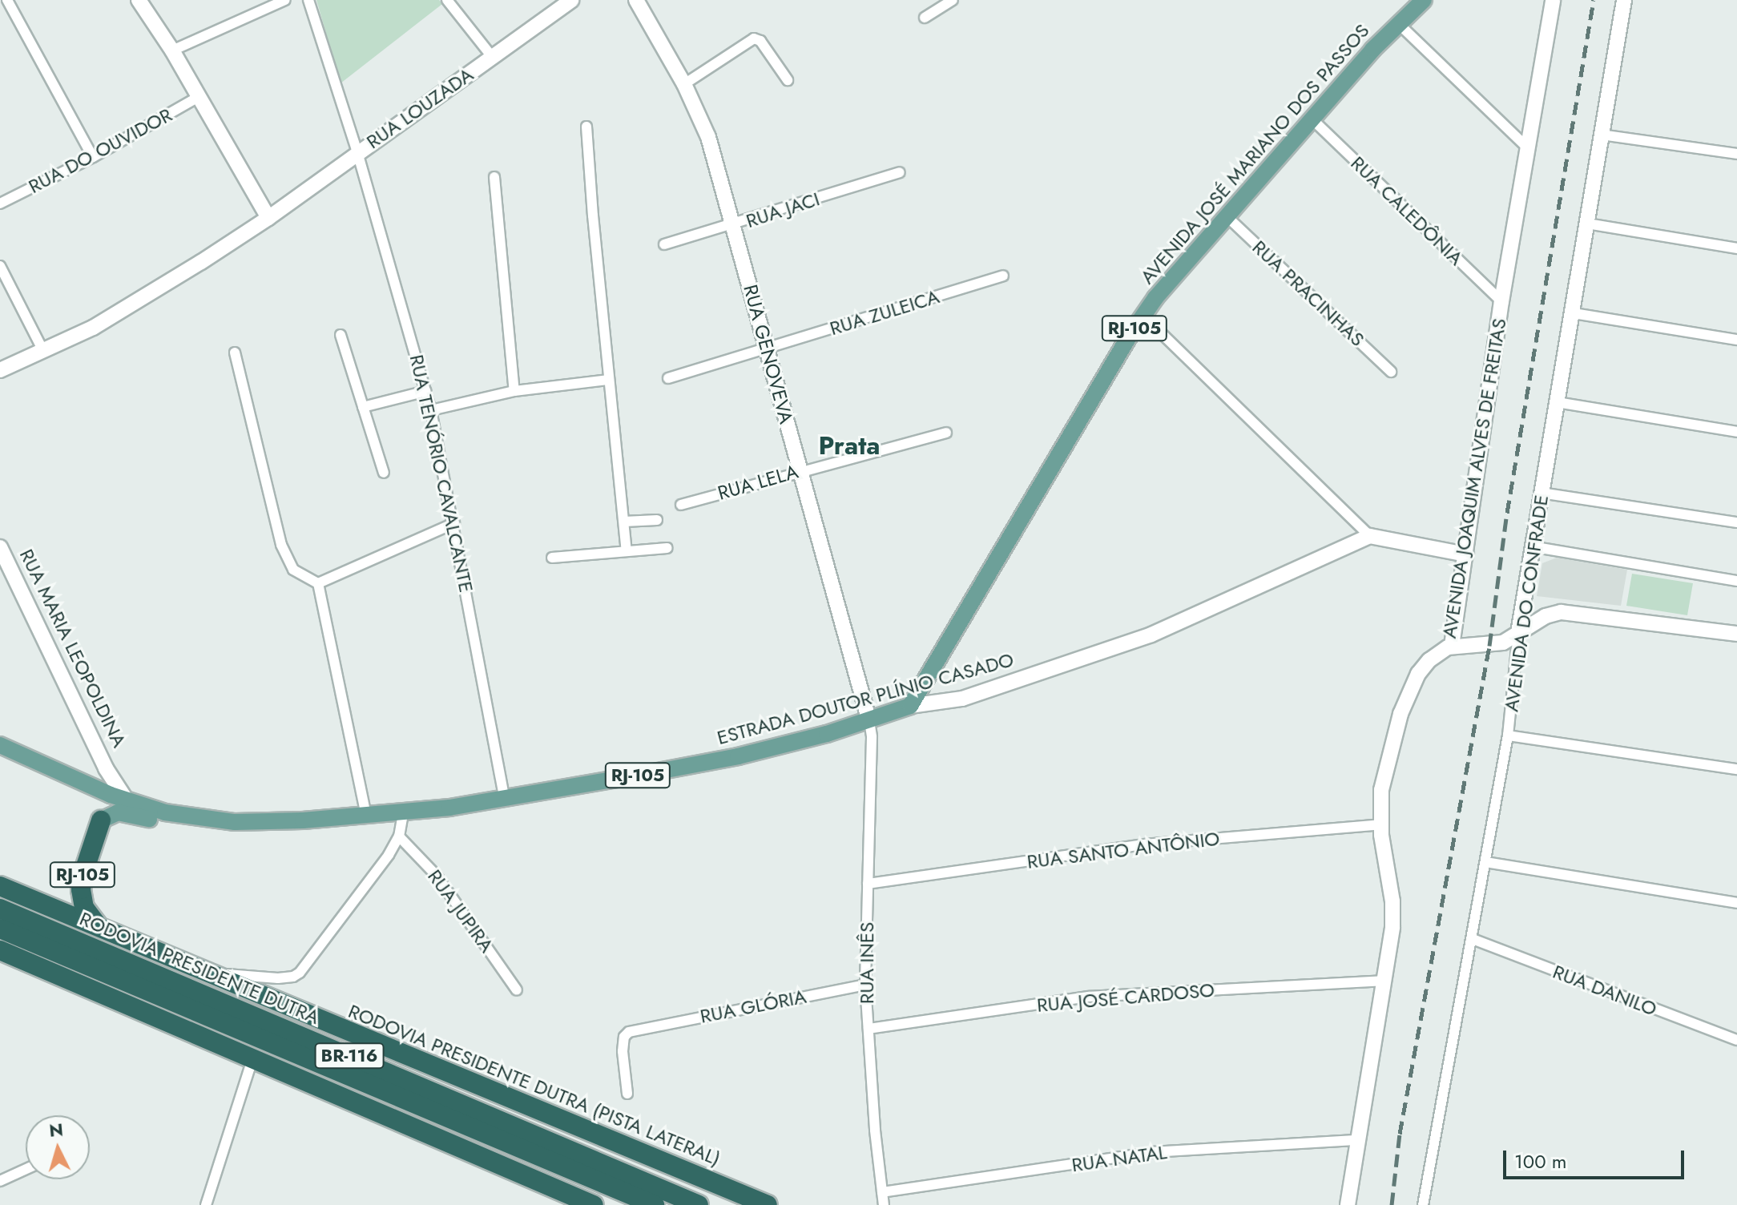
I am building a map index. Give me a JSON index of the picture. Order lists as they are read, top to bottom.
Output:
{
  "streets": {
    "highway": [
      "RJ-105",
      "RODOVIA PRESIDENTE DUTRA",
      "BR-116",
      "RODOVIA PRESIDENTE DUTRA (PISTA LATERAL)"
    ],
    "main road": ["AVENIDA JOSÉ MARIANO DOS PASSOS", "ESTRADA DOUTOR PLÍNIO CASADO"],
    "street": [
      "RUA LOUZADA",
      "RUA DO OUVIDOR",
      "RUA JACI",
      "RUA CALEDÔNIA",
      "RUA PRACINHAS",
      "RUA ZULEICA",
      "RUA GENOVEVA",
      "RUA TENÓRIO CAVALCANTE",
      "AVENIDA JOAQUIM ALVES DE FREITAS",
      "RUA LELA",
      "AVENIDA DO CONFRADE",
      "RUA MARIA LEOPOLDINA",
      "RUA SANTO ANTÔNIO",
      "RUA JUPIRA",
      "RUA INÊS",
      "RUA DANILO",
      "RUA JOSÉ CARDOSO",
      "RUA GLÓRIA",
      "RUA NATAL"
    ]
  },
  "crossings": [
    ["RUA LOUZADA", "RUA TENÓRIO CAVALCANTE"],
    ["AVENIDA JOSÉ MARIANO DOS PASSOS", "RUA CALEDÔNIA"],
    ["AVENIDA JOSÉ MARIANO DOS PASSOS", "RUA PRACINHAS"],
    ["AVENIDA JOSÉ MARIANO DOS PASSOS", "ESTRADA DOUTOR PLÍNIO CASADO"],
    ["RUA JACI", "RUA GENOVEVA"],
    ["RUA CALEDÔNIA", "AVENIDA JOAQUIM ALVES DE FREITAS"],
    ["RUA ZULEICA", "RUA GENOVEVA"],
    ["RJ-105", "RUA MARIA LEOPOLDINA"],
    ["RJ-105", "ESTRADA DOUTOR PLÍNIO CASADO"],
    ["RJ-105", "RODOVIA PRESIDENTE DUTRA (PISTA LATERAL)"],
    ["RUA GENOVEVA", "RUA LELA"],
    ["RUA GENOVEVA", "ESTRADA DOUTOR PLÍNIO CASADO"],
    ["RUA GENOVEVA", "RUA INÊS"],
    ["RUA TENÓRIO CAVALCANTE", "ESTRADA DOUTOR PLÍNIO CASADO"],
    ["AVENIDA JOAQUIM ALVES DE FREITAS", "RUA SANTO ANTÔNIO"],
    ["AVENIDA JOAQUIM ALVES DE FREITAS", "RUA JOSÉ CARDOSO"],
    ["AVENIDA JOAQUIM ALVES DE FREITAS", "RUA NATAL"],
    ["AVENIDA DO CONFRADE", "RUA DANILO"],
    ["ESTRADA DOUTOR PLÍNIO CASADO", "RUA INÊS"],
    ["RUA SANTO ANTÔNIO", "RUA INÊS"],
    ["RUA INÊS", "RUA JOSÉ CARDOSO"],
    ["RUA INÊS", "RUA GLÓRIA"],
    ["RUA INÊS", "RUA NATAL"]
  ],
  "districts": ["Prata"],
  "scale_bar": "100 m",
  "north": "top"
}
